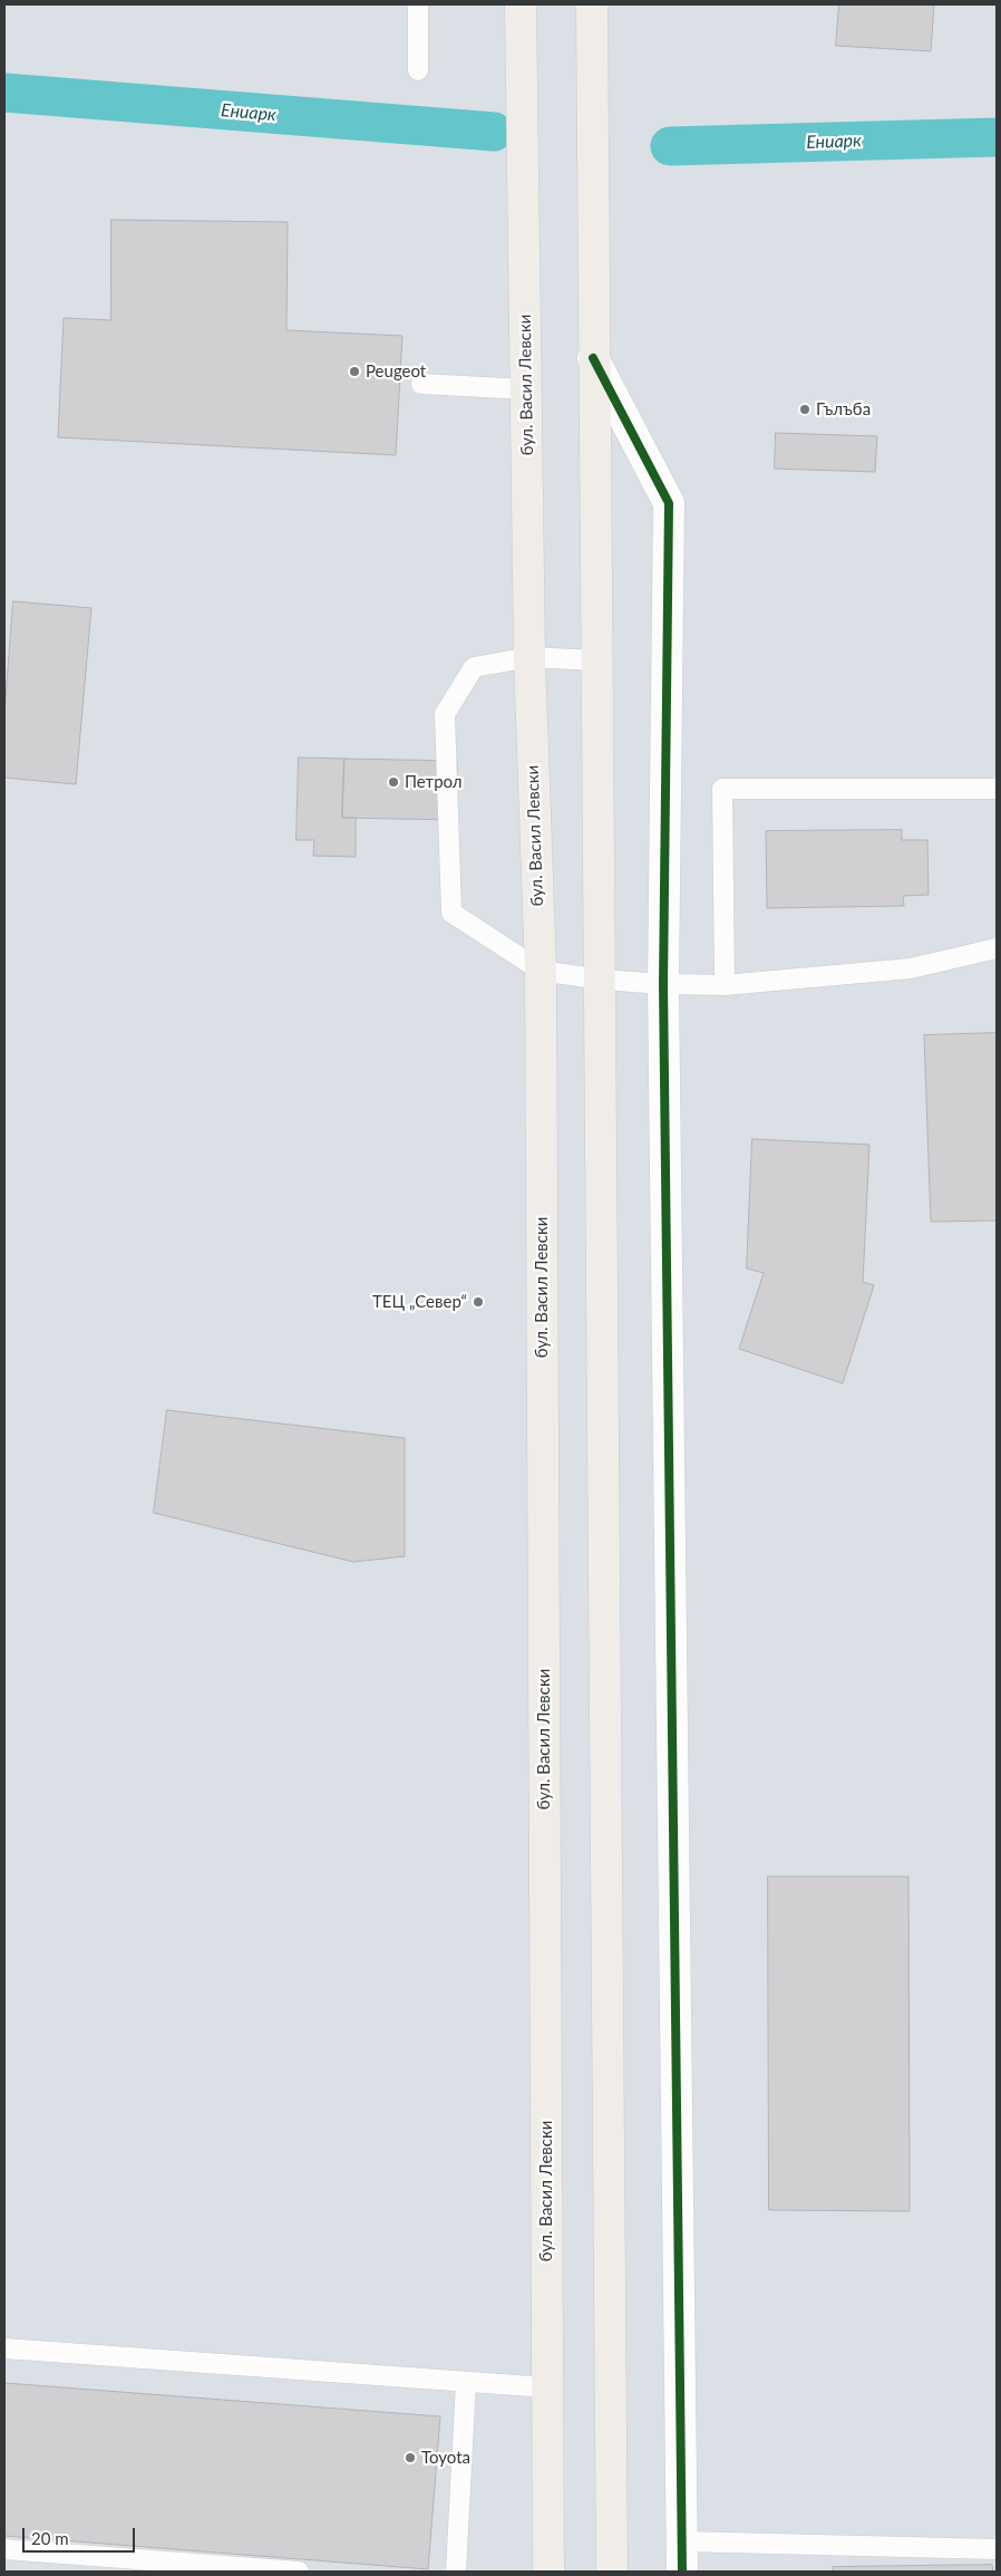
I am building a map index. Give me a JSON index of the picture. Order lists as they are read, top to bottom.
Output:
{
  "streets": {
    "main road": ["бул. Васил Левски"]
  },
  "water": ["Ениарк"],
  "places": [
    "Peugeot",
    "Гълъба",
    "Петрол",
    "ТЕЦ „Север“",
    "Toyota"
  ],
  "scale_bar": "20 m"
}
